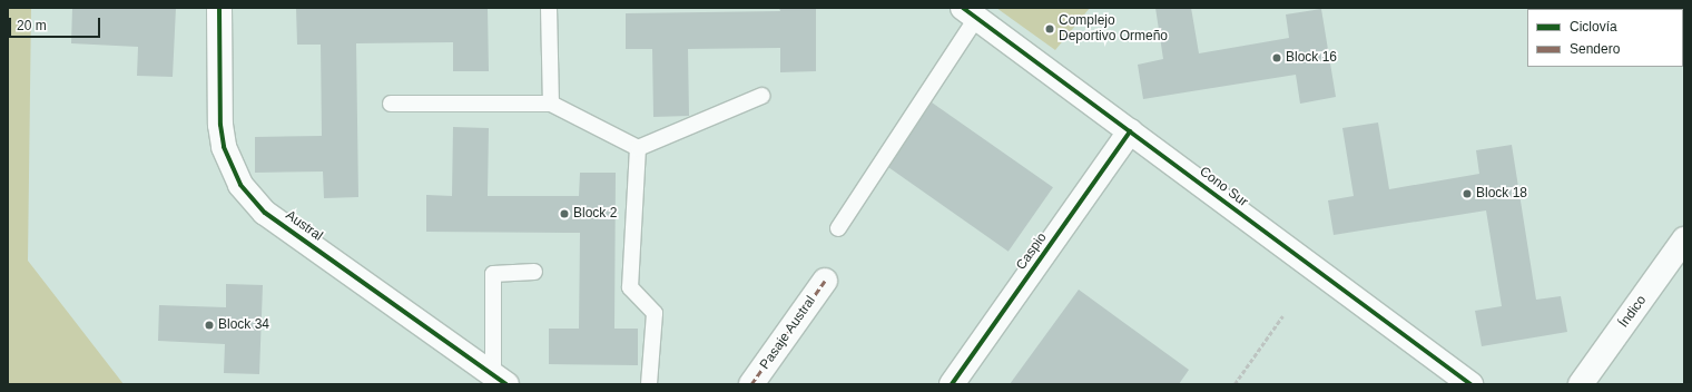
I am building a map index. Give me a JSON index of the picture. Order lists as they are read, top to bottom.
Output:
{
  "streets": {
    "street": [
      "Cono Sur",
      "Austral",
      "Caspio",
      "Índico",
      "Pasaje Austral"
    ]
  },
  "crossings": [
    ["Cono Sur", "Caspio"]
  ],
  "places": [
    "Complejo Deportivo Ormeño",
    "Block 16",
    "Block 18",
    "Block 2",
    "Block 34"
  ],
  "legend": ["Ciclovía", "Sendero"],
  "scale_bar": "20 m"
}
